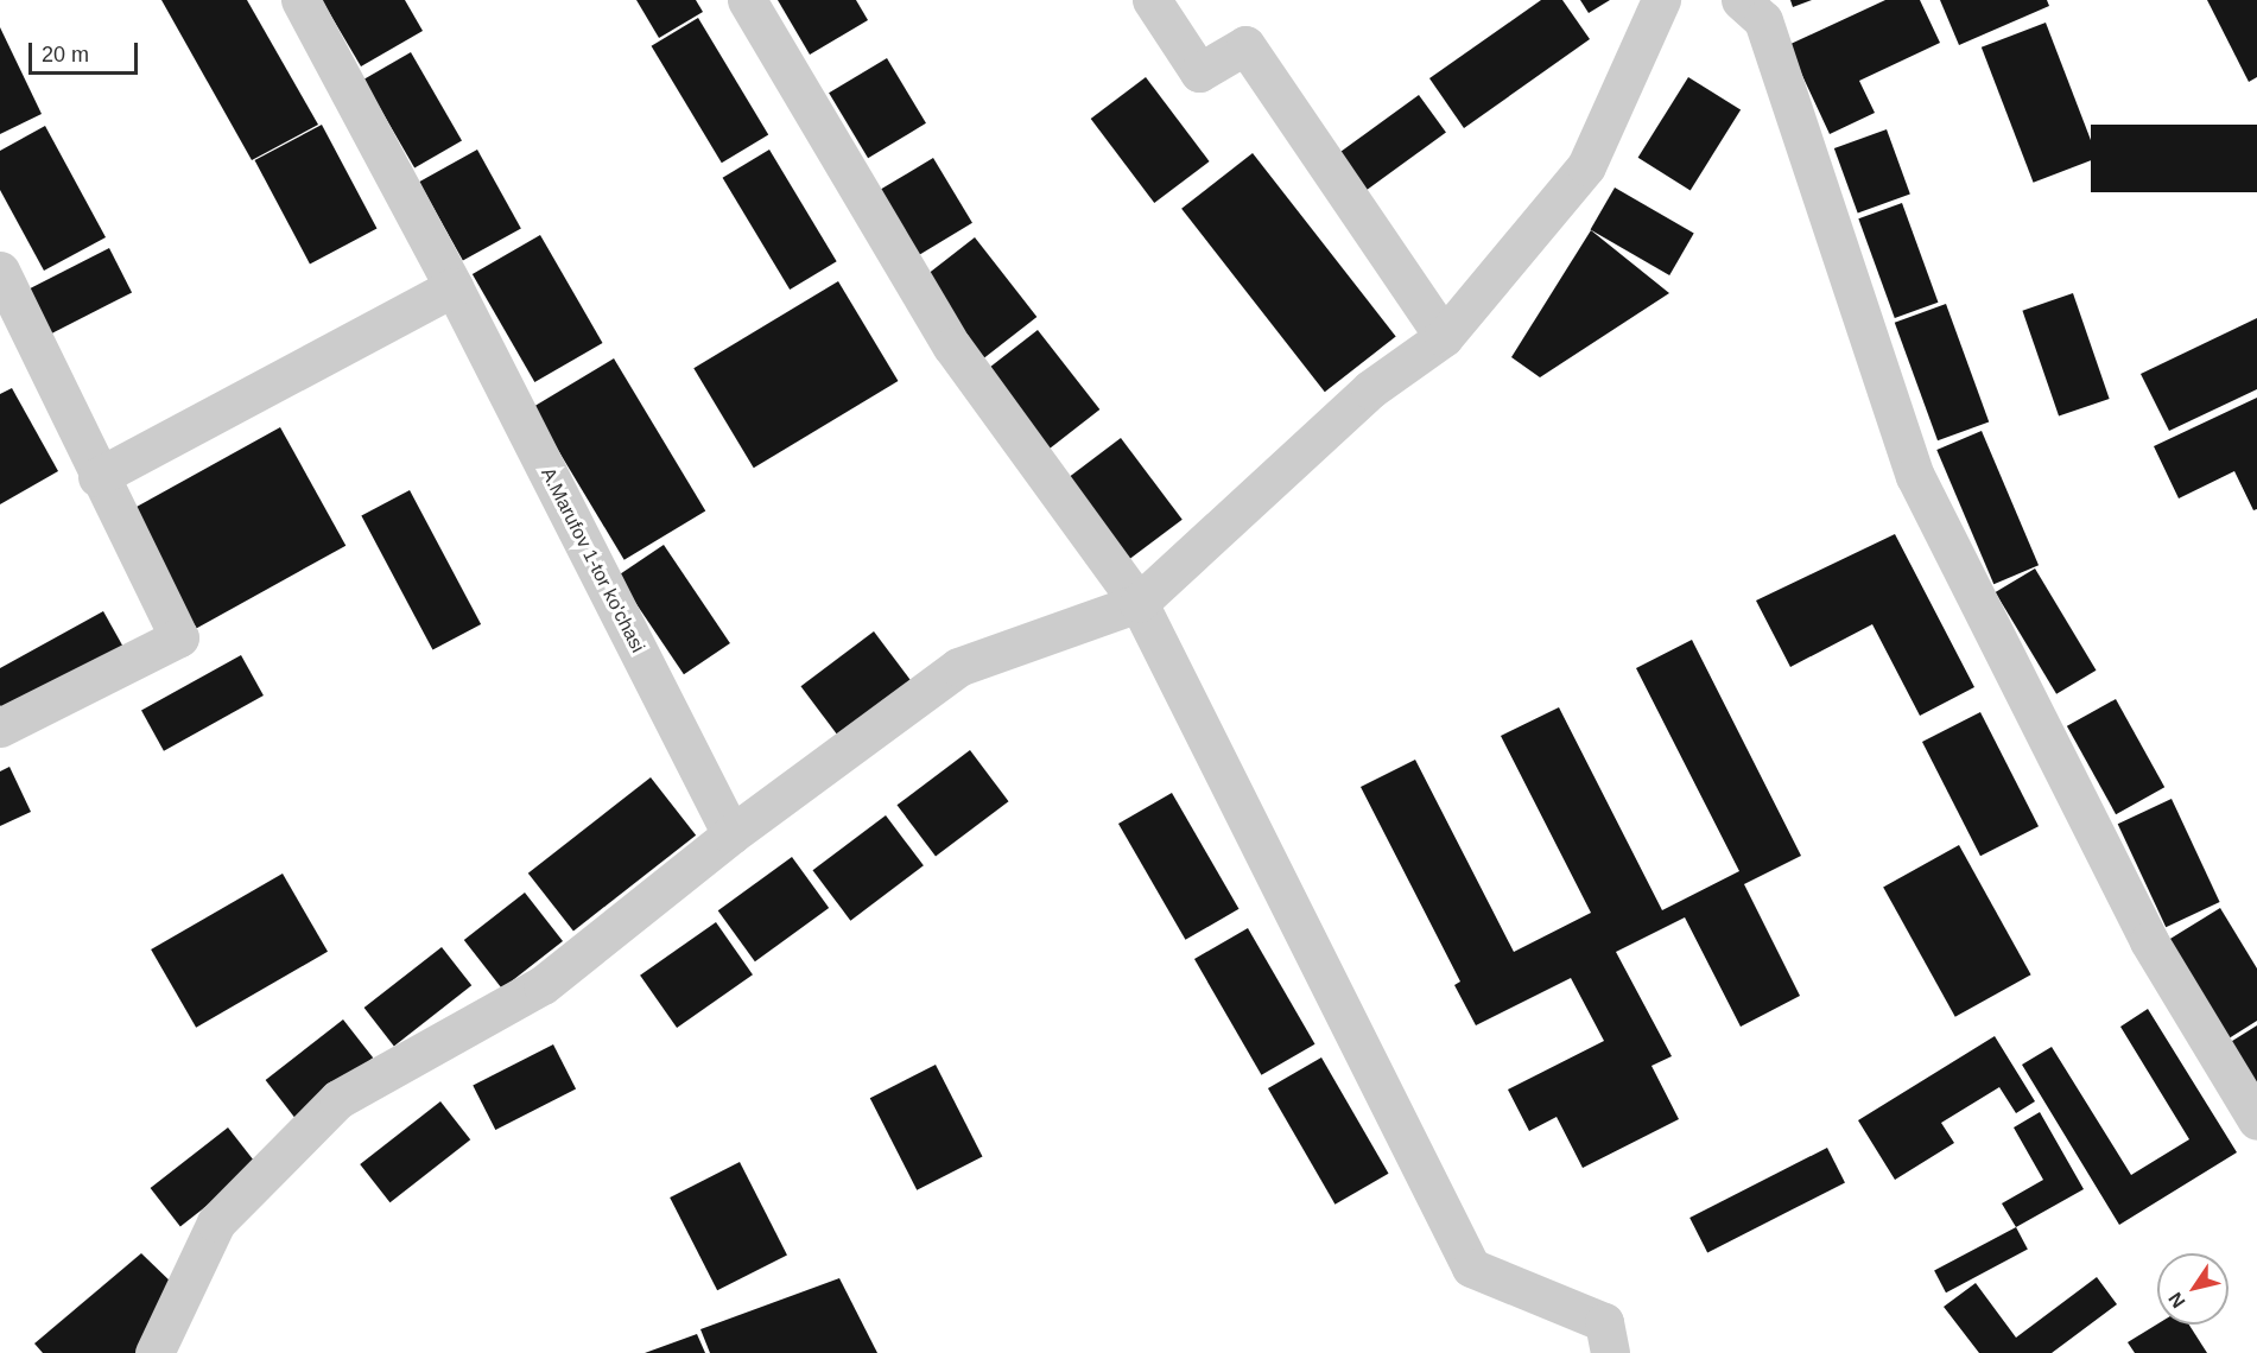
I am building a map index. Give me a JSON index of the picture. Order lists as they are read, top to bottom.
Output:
{
  "streets": {
    "street": ["A.Marufov 1-tor ko'chasi"]
  },
  "scale_bar": "20 m",
  "north": "bottom left"
}
